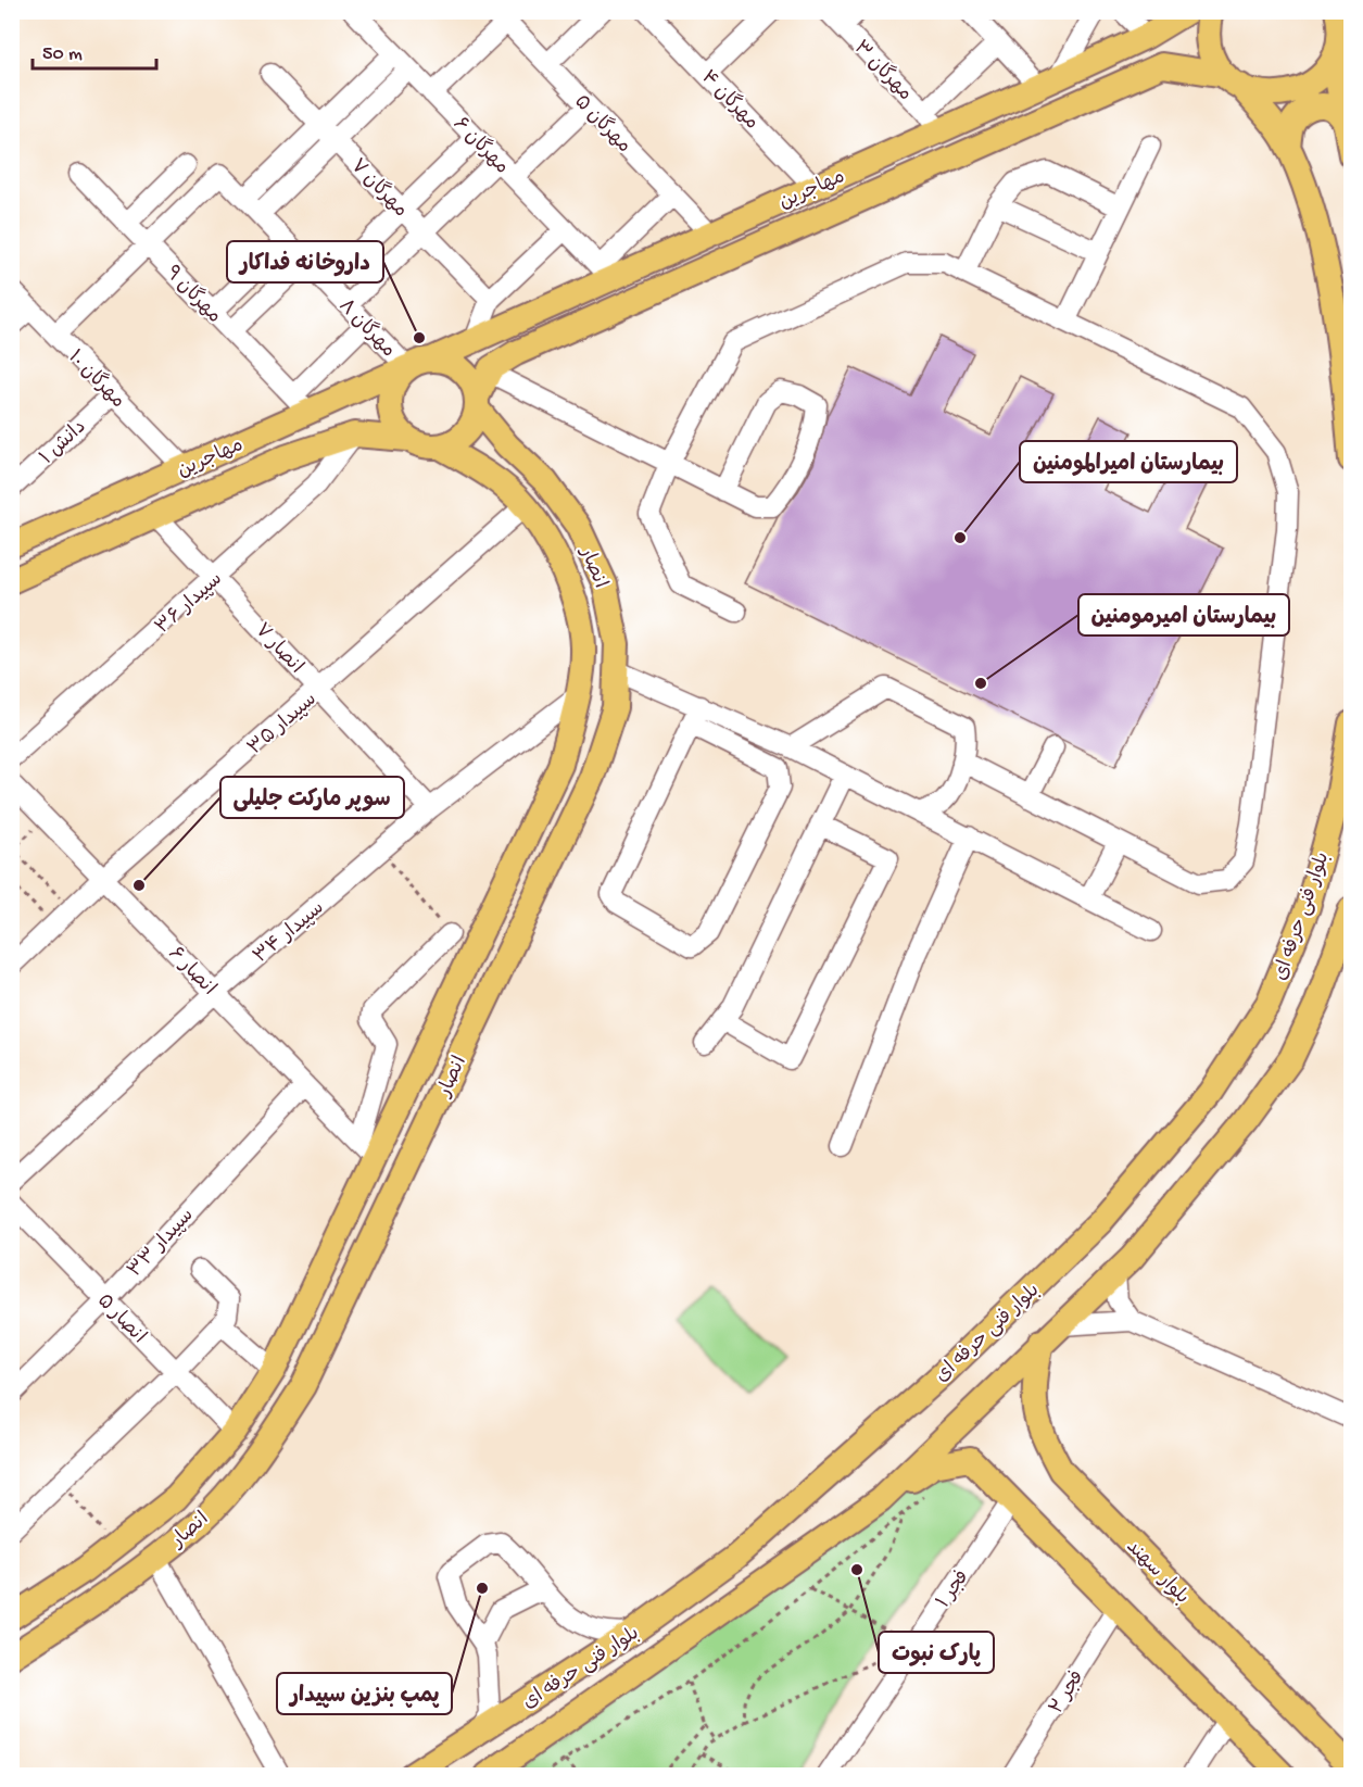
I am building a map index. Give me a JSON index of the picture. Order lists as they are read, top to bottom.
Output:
{
  "streets": {
    "main road": [
      "مهاجرین",
      "انصار",
      "بلوار فنی حرفه ای",
      "بلوار سهند"
    ],
    "street": [
      "مهرگان ۳",
      "مهرگان ۴",
      "مهرگان ۵",
      "مهرگان ۶",
      "مهرگان ۷",
      "مهرگان ۹",
      "مهرگان ۸",
      "مهرگان ۱۰",
      "دانش ۱",
      "سپیدار ۳۶",
      "انصار ۷",
      "سپیدار ۳۵",
      "سپیدار ۳۴",
      "انصار ۶",
      "سپیدار ۳۳",
      "انصار ۵",
      "فجر ۱",
      "فجر ۲"
    ]
  },
  "crossings": [
    ["مهرگان ۳", "مهاجرین"],
    ["مهرگان ۴", "مهاجرین"],
    ["مهرگان ۵", "مهاجرین"],
    ["مهرگان ۶", "مهاجرین"],
    ["مهاجرین", "مهرگان ۹"],
    ["مهاجرین", "مهرگان ۸"],
    ["مهاجرین", "مهرگان ۱۰"],
    ["مهاجرین", "انصار"],
    ["مهاجرین", "سپیدار ۳۶"],
    ["مهاجرین", "انصار ۷"],
    ["مهرگان ۹", "مهرگان ۸"],
    ["مهرگان ۸", "انصار"],
    ["مهرگان ۱۰", "دانش ۱"],
    ["انصار", "سپیدار ۳۵"],
    ["انصار", "سپیدار ۳۴"],
    ["انصار", "انصار ۶"],
    ["انصار", "انصار ۵"],
    ["سپیدار ۳۶", "انصار ۷"],
    ["انصار ۷", "سپیدار ۳۵"],
    ["انصار ۷", "سپیدار ۳۴"],
    ["سپیدار ۳۵", "انصار ۶"],
    ["بلوار فنی حرفه ای", "بلوار سهند"],
    ["سپیدار ۳۴", "انصار ۶"],
    ["انصار ۶", "سپیدار ۳۳"],
    ["سپیدار ۳۳", "انصار ۵"]
  ],
  "places": [
    "داروخانه فداکار",
    "بیمارستان امیرالمومنین",
    "بیمارستان امیرمومنین",
    "سوپر مارکت جلیلی",
    "پارک نبوت",
    "پمپ بنزین سپیدار"
  ],
  "scale_bar": "50 m"
}
